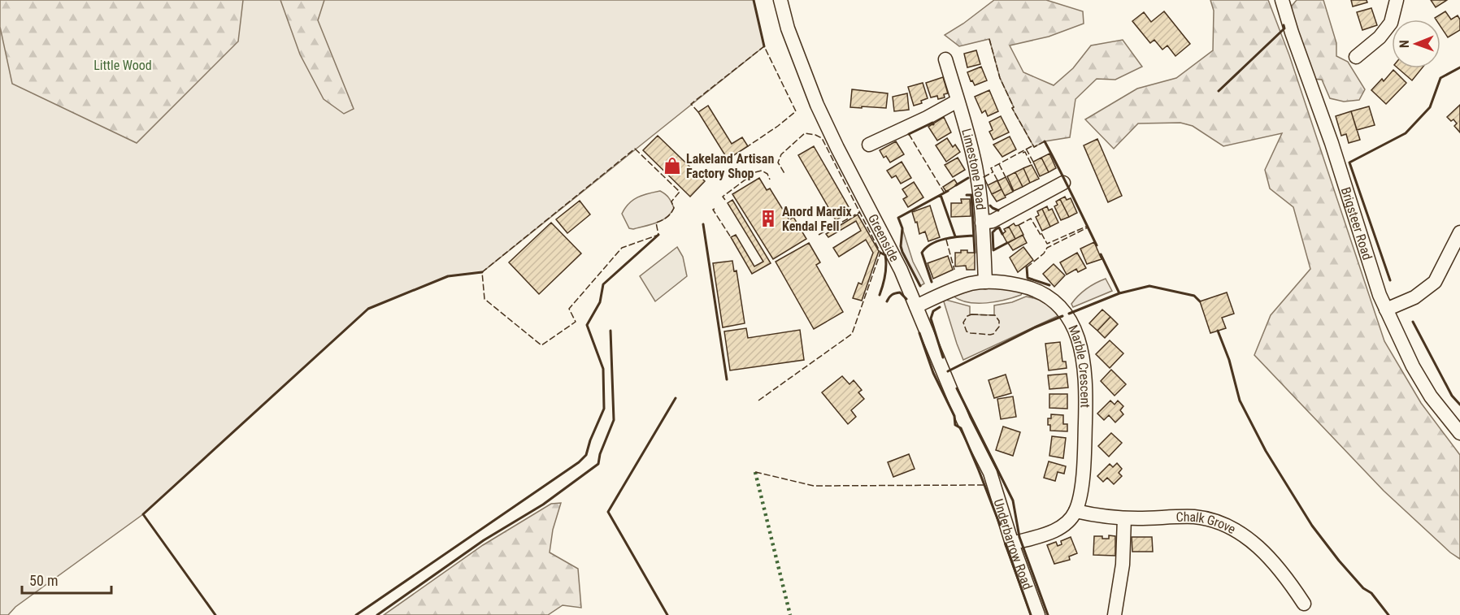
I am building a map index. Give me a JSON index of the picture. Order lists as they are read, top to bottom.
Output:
{
  "streets": {
    "street": [
      "Limestone Road",
      "Brigsteer Road",
      "Greenside",
      "Marble Crescent",
      "Chalk Grove",
      "Underbarrow Road"
    ]
  },
  "crossings": [
    ["Limestone Road", "Marble Crescent"],
    ["Greenside", "Marble Crescent"],
    ["Greenside", "Underbarrow Road"],
    ["Marble Crescent", "Chalk Grove"],
    ["Marble Crescent", "Underbarrow Road"]
  ],
  "parks": ["Little Wood"],
  "places": {
    "shop": ["Lakeland Artisan Factory Shop"],
    "building": ["Anord Mardix Kendal Fell"]
  },
  "scale_bar": "50 m",
  "north": "left"
}
